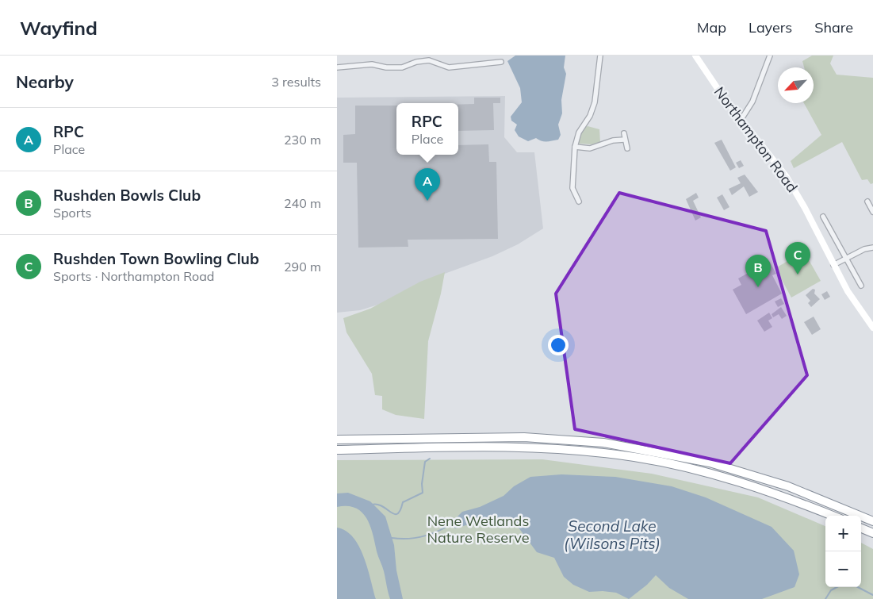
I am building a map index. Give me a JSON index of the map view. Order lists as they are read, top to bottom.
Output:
{
  "streets": {
    "main road": ["Northampton Road"]
  },
  "water": ["Second Lake (Wilsons Pits)"],
  "parks": ["Nene Wetlands Nature Reserve"],
  "north": "bottom left",
  "page": {
    "header": "Wayfind",
    "nav": ["Map", "Layers", "Share"],
    "heading": ["Nearby", "3 results"],
    "popup": ["RPC", "Place"],
    "list": [
      {
        "mark": "A",
        "name": "RPC",
        "note": "Place",
        "value": "230 m"
      },
      {
        "mark": "B",
        "name": "Rushden Bowls Club",
        "note": "Sports",
        "value": "240 m"
      },
      {
        "mark": "C",
        "name": "Rushden Town Bowling Club",
        "note": "Sports · Northampton Road",
        "value": "290 m"
      }
    ],
    "pins": ["A", "C", "B"],
    "map_buttons": ["+", "−"]
  }
}
